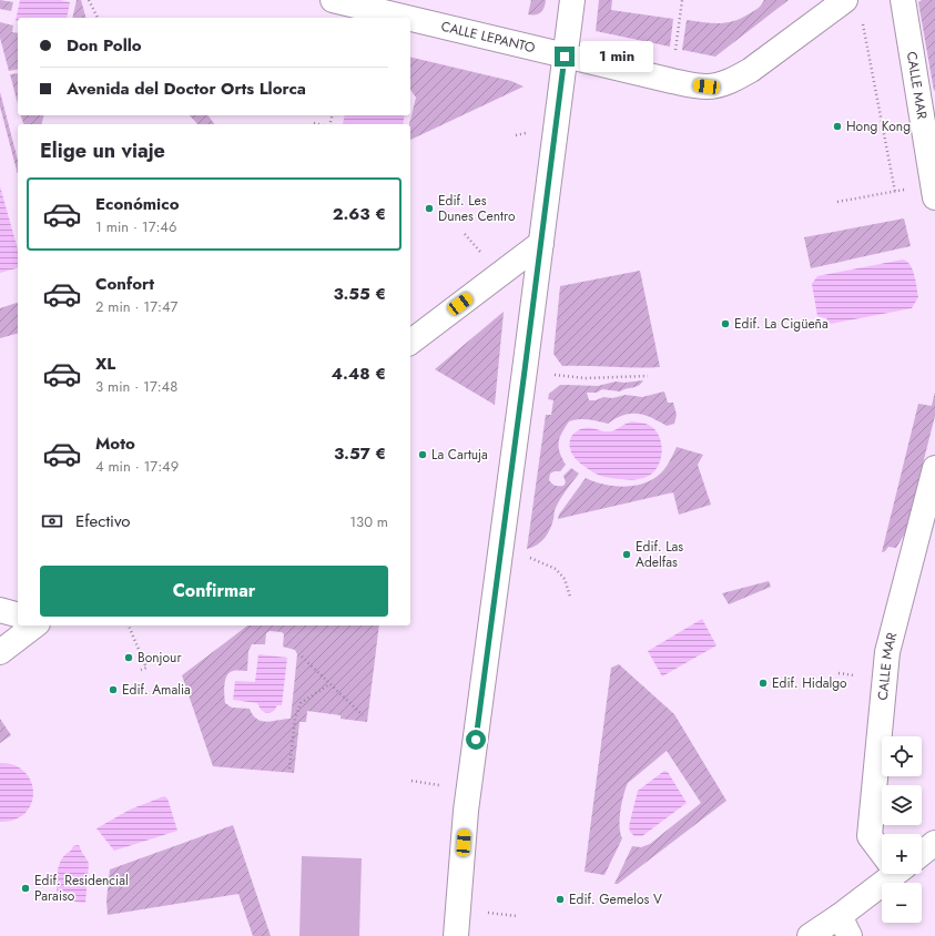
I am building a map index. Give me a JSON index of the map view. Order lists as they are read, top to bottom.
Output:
{
  "streets": {
    "street": ["CALLE LEPANTO", "CALLE MAR"]
  },
  "places": [
    "Hong Kong",
    "Edif. Les Dunes Centro",
    "Edif. La Cigüeña",
    "La Cartuja",
    "Edif. Las Adelfas",
    "Bonjour",
    "Edif. Hidalgo",
    "Edif. Amalia",
    "Edif. Residencial Paraiso",
    "Edif. Gemelos V"
  ],
  "page": {
    "banner": ["Don Pollo", "Avenida del Doctor Orts Llorca"],
    "bubble": "1 min",
    "heading": "Elige un viaje",
    "list": [
      {
        "name": "Económico",
        "note": "1 min · 17:46",
        "value": "2.63 €"
      },
      {
        "name": "Confort",
        "note": "2 min · 17:47",
        "value": "3.55 €"
      },
      {
        "name": "XL",
        "note": "3 min · 17:48",
        "value": "4.48 €"
      },
      {
        "name": "Moto",
        "note": "4 min · 17:49",
        "value": "3.57 €"
      }
    ],
    "pay": ["Efectivo", "130 m"],
    "buttons": "Confirmar",
    "map_buttons": ["+", "−"]
  }
}
